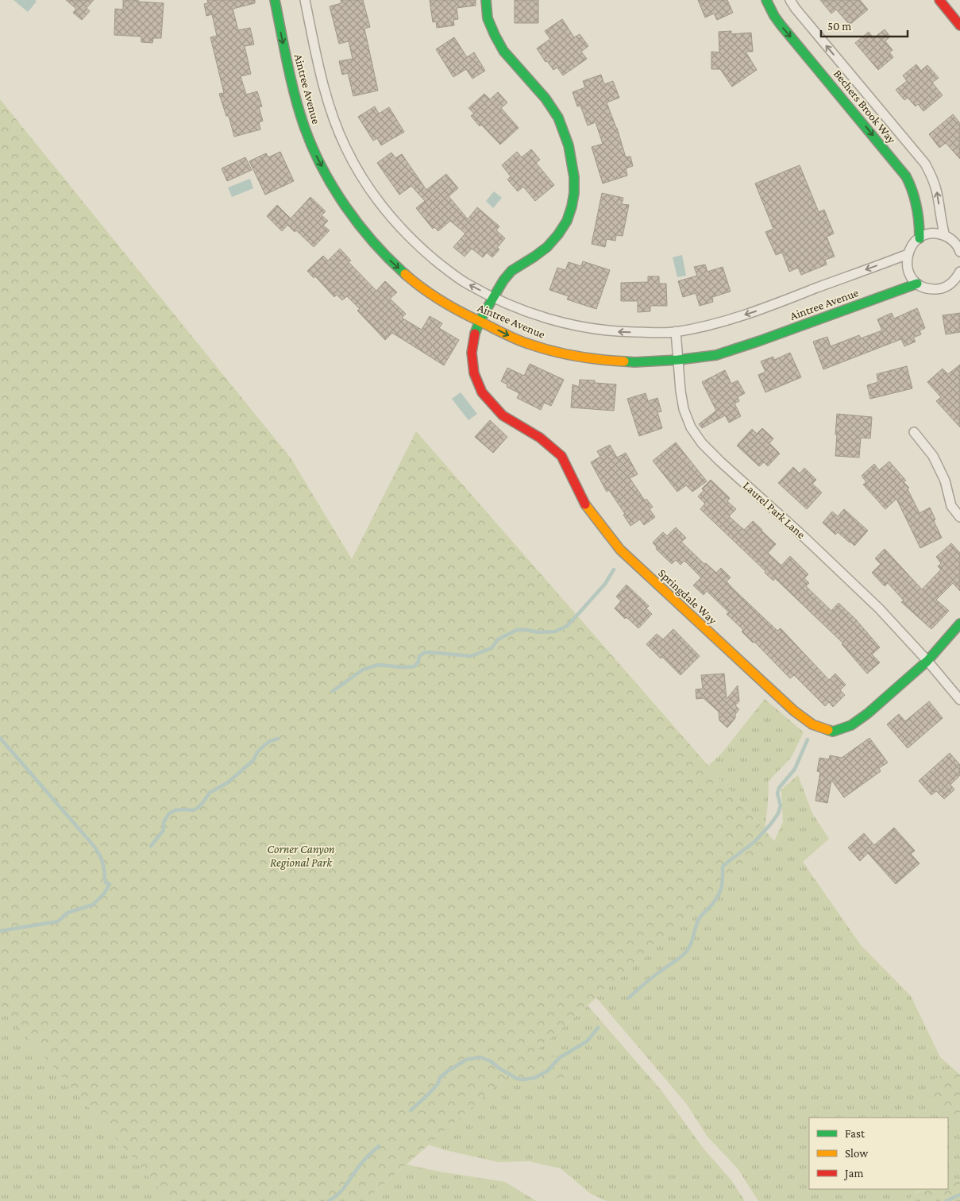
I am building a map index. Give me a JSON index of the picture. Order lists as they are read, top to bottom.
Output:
{
  "streets": {
    "street": [
      "Aintree Avenue",
      "Bechers Brook Way",
      "Laurel Park Lane",
      "Springdale Way"
    ]
  },
  "crossings": [
    ["Aintree Avenue", "Laurel Park Lane"],
    ["Aintree Avenue", "Springdale Way"],
    ["Laurel Park Lane", "Springdale Way"]
  ],
  "parks": ["Corner Canyon Regional Park"],
  "legend": ["Fast", "Slow", "Jam"],
  "scale_bar": "50 m"
}
